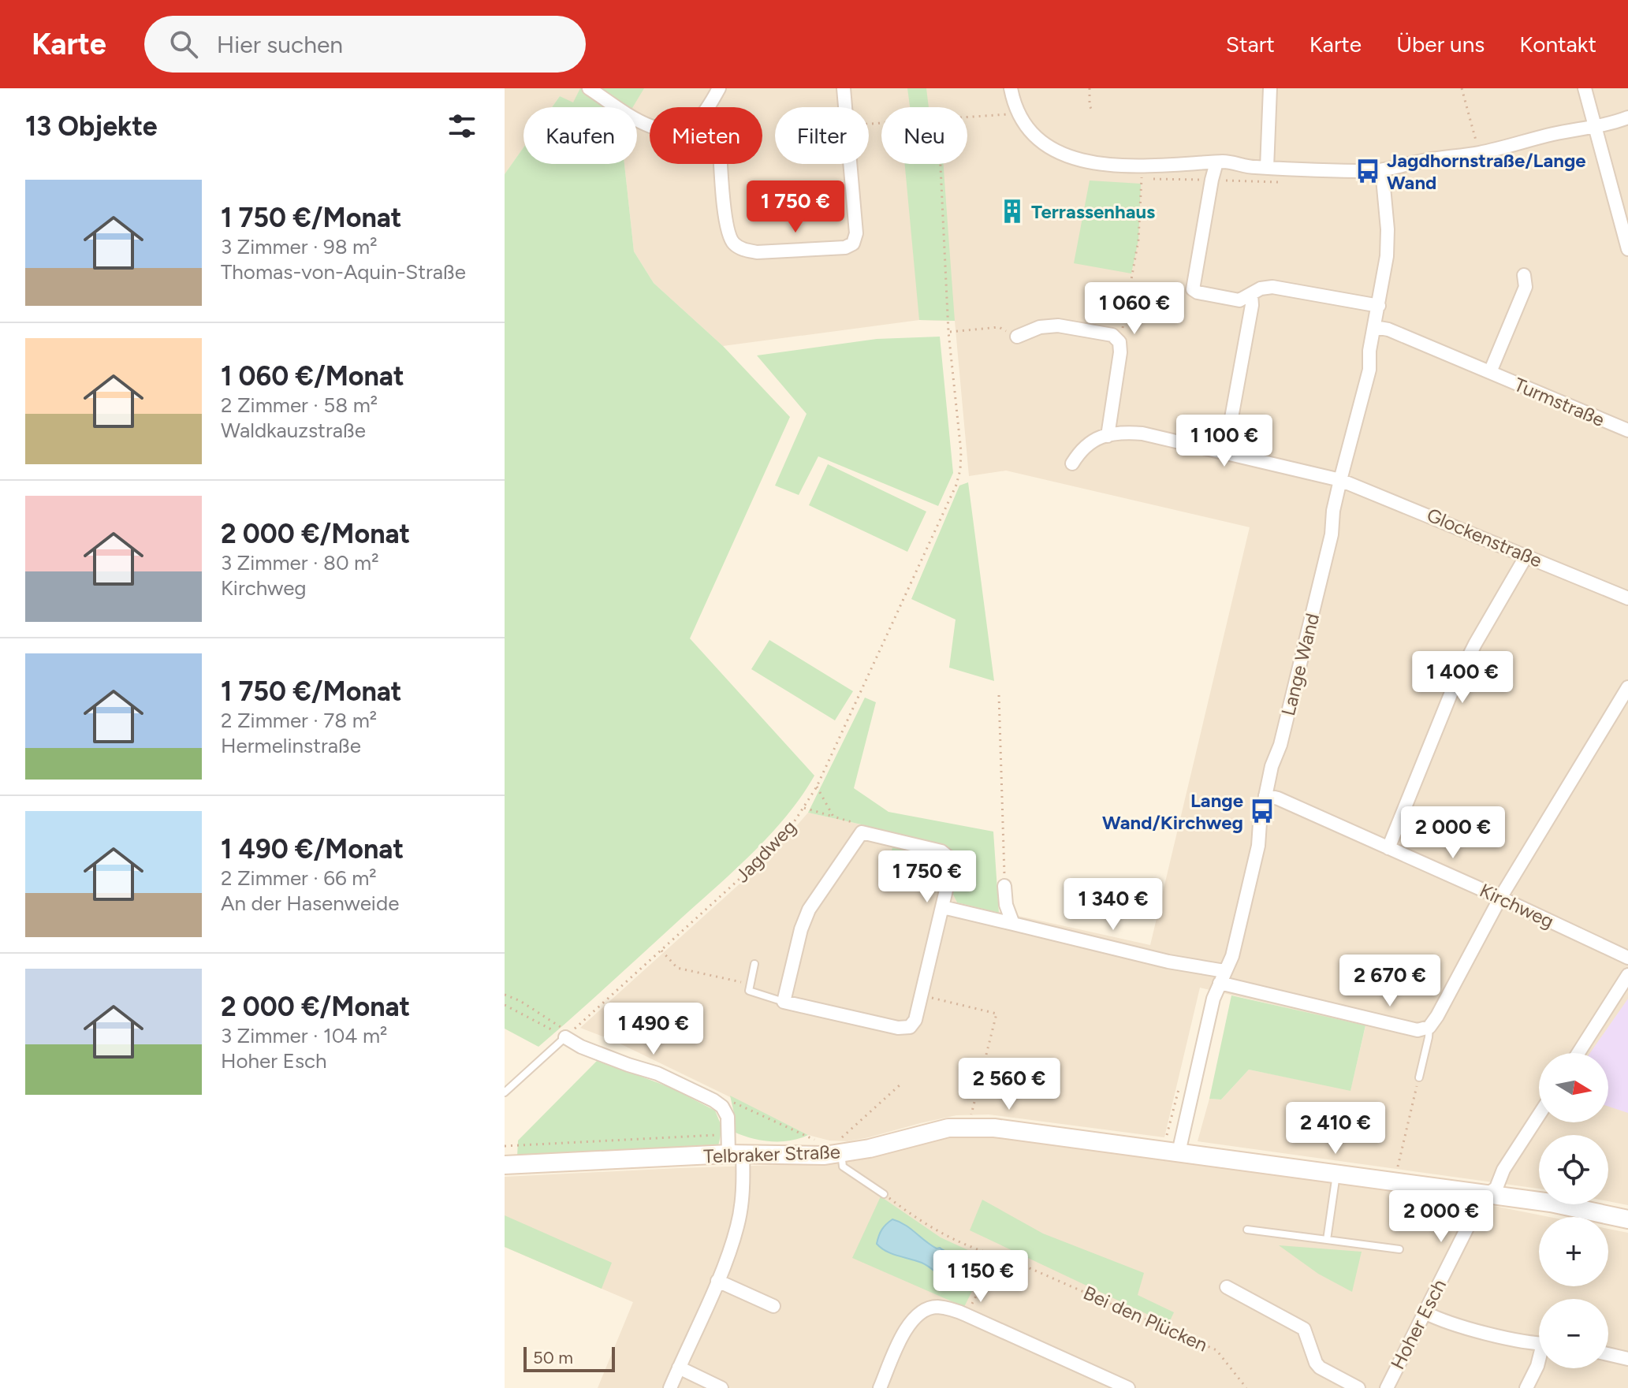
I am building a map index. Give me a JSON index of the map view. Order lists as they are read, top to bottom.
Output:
{
  "streets": {
    "street": [
      "Turmstraße",
      "Glockenstraße",
      "Lange Wand",
      "Kirchweg",
      "Telbraker Straße",
      "Hoher Esch"
    ],
    "path": ["Jagdweg", "Bei den Plücken"]
  },
  "crossings": [
    ["Turmstraße", "Lange Wand"],
    ["Glockenstraße", "Lange Wand"],
    ["Lange Wand", "Kirchweg"],
    ["Lange Wand", "Telbraker Straße"],
    ["Telbraker Straße", "Hoher Esch"]
  ],
  "places": {
    "bus stop": ["Jagdhornstraße/Lange Wand", "Lange Wand/Kirchweg"],
    "building": ["Terrassenhaus"]
  },
  "scale_bar": "50 m",
  "north": "right",
  "page": {
    "header": "Karte",
    "search": "Hier suchen",
    "nav": [
      "Start",
      "Karte",
      "Über uns",
      "Kontakt"
    ],
    "heading": "13 Objekte",
    "chip": [
      "Kaufen",
      "Mieten",
      "Filter",
      "Neu"
    ],
    "list": [
      {
        "name": "1 750 €/Monat",
        "note": "3 Zimmer · 98 m² · Thomas-von-Aquin-Straße"
      },
      {
        "name": "1 060 €/Monat",
        "note": "2 Zimmer · 58 m² · Waldkauzstraße"
      },
      {
        "name": "2 000 €/Monat",
        "note": "3 Zimmer · 80 m² · Kirchweg"
      },
      {
        "name": "1 750 €/Monat",
        "note": "2 Zimmer · 78 m² · Hermelinstraße"
      },
      {
        "name": "1 490 €/Monat",
        "note": "2 Zimmer · 66 m² · An der Hasenweide"
      },
      {
        "name": "2 000 €/Monat",
        "note": "3 Zimmer · 104 m² · Hoher Esch"
      }
    ],
    "price": [
      "1 750 €",
      "1 060 €",
      "1 100 €",
      "1 400 €",
      "2 000 €",
      "1 750 €",
      "1 340 €",
      "2 670 €",
      "1 490 €",
      "2 560 €",
      "2 410 €",
      "2 000 €",
      "1 150 €"
    ],
    "map_buttons": ["+", "−"],
    "scale": "50 m"
  }
}
